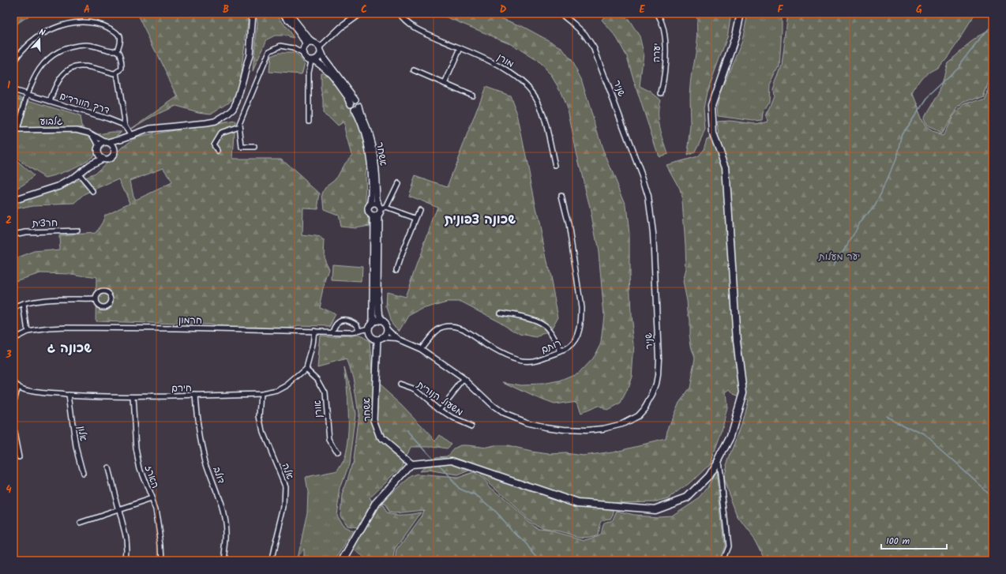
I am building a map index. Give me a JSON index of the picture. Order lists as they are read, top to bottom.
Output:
{
  "streets": {
    "main road": ["אשחר"],
    "street": [
      "יערה",
      "מורן",
      "שניר",
      "דרך הוורדים",
      "גלבוע",
      "חרצית",
      "חרמון",
      "רותם",
      "חירם",
      "משעול הנורית",
      "אורן",
      "אלון",
      "אלה",
      "דולב",
      "הארז"
    ]
  },
  "crossings": [
    ["שניר", "אשחר"],
    ["שניר", "חרמון"],
    ["שניר", "רותם"],
    ["אשחר", "חרמון"],
    ["חירם", "אורן"],
    ["חירם", "אלון"],
    ["חירם", "אלה"],
    ["חירם", "דולב"],
    ["חירם", "הארז"]
  ],
  "districts": ["שכונה צפונית", "שכונה ג"],
  "parks": ["יער מעלות"],
  "scale_bar": "100 m",
  "north": "top",
  "grid": {
    "columns": [
      "A",
      "B",
      "C",
      "D",
      "E",
      "F",
      "G"
    ],
    "rows": [
      "1",
      "2",
      "3",
      "4"
    ]
  }
}
